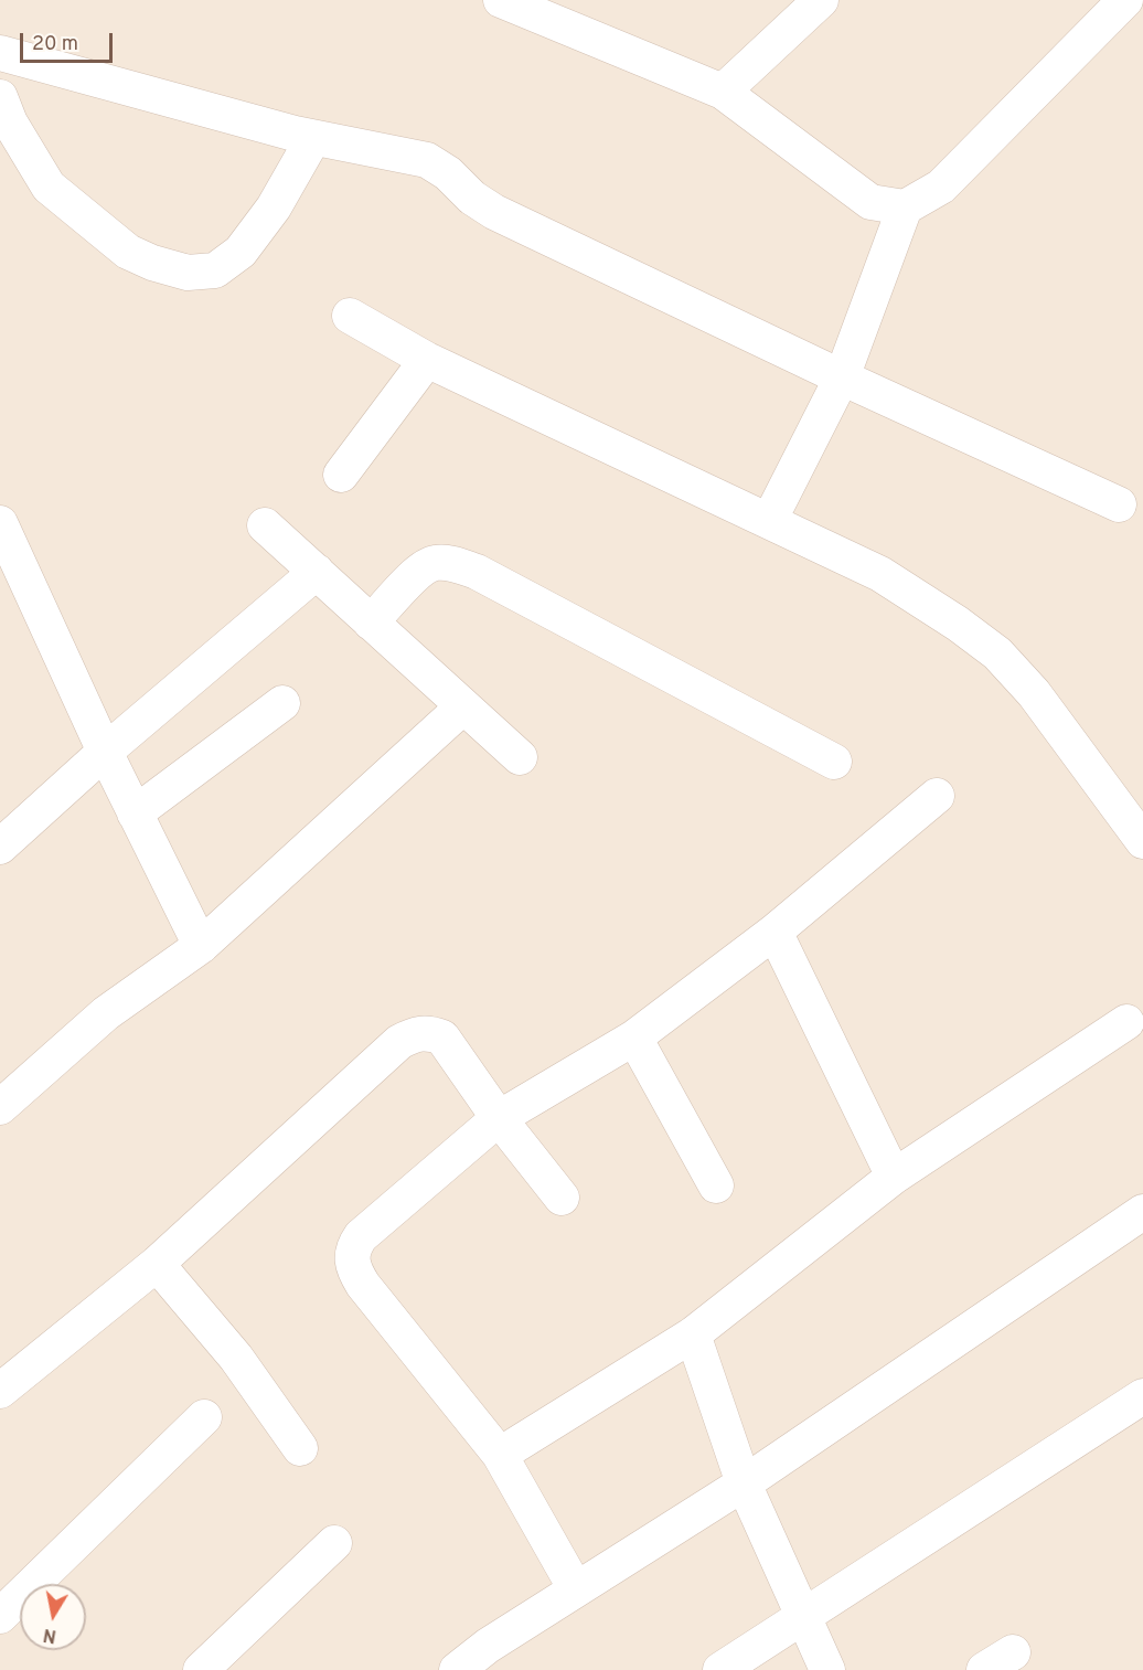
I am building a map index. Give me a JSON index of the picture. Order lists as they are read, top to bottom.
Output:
{
  "scale_bar": "20 m",
  "north": "bottom"
}
